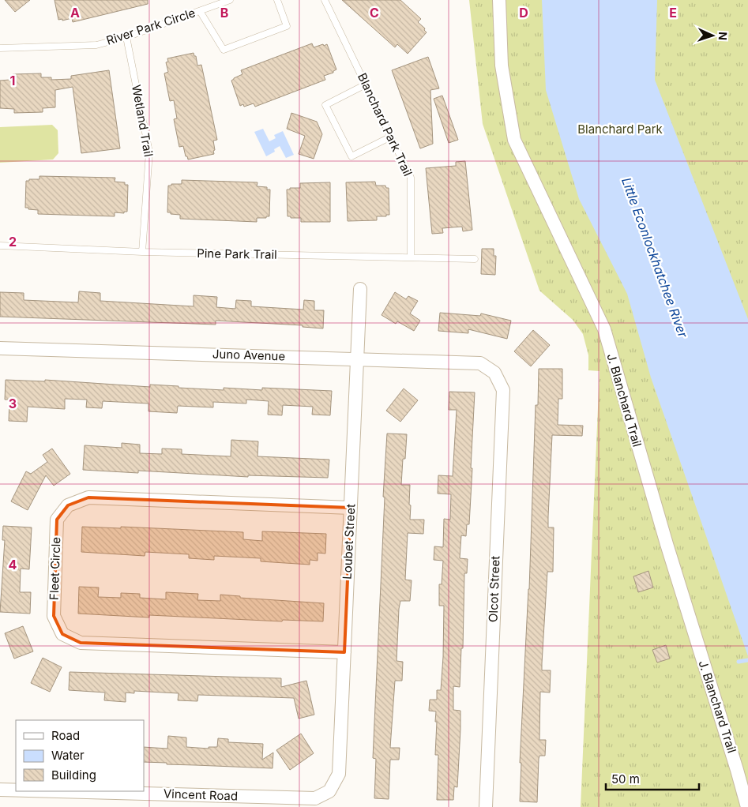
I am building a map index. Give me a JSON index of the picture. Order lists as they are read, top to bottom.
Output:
{
  "streets": {
    "street": [
      "Juno Avenue",
      "J. Blanchard Trail",
      "Loubet Street",
      "Fleet Circle",
      "Olcot Street",
      "Vincent Road"
    ],
    "lane": [
      "River Park Circle",
      "Wetland Trail",
      "Blanchard Park Trail",
      "Pine Park Trail"
    ]
  },
  "crossings": [
    ["River Park Circle", "Wetland Trail"],
    ["Wetland Trail", "Pine Park Trail"],
    ["Blanchard Park Trail", "Pine Park Trail"],
    ["Juno Avenue", "Loubet Street"],
    ["Juno Avenue", "Olcot Street"],
    ["Loubet Street", "Fleet Circle"],
    ["Loubet Street", "Vincent Road"]
  ],
  "water": ["Little Econlockhatchee River"],
  "parks": ["Blanchard Park"],
  "legend": ["Road", "Water", "Building"],
  "scale_bar": "50 m",
  "north": "right",
  "grid": {
    "columns": [
      "A",
      "B",
      "C",
      "D",
      "E"
    ],
    "rows": [
      "1",
      "2",
      "3",
      "4"
    ]
  }
}
